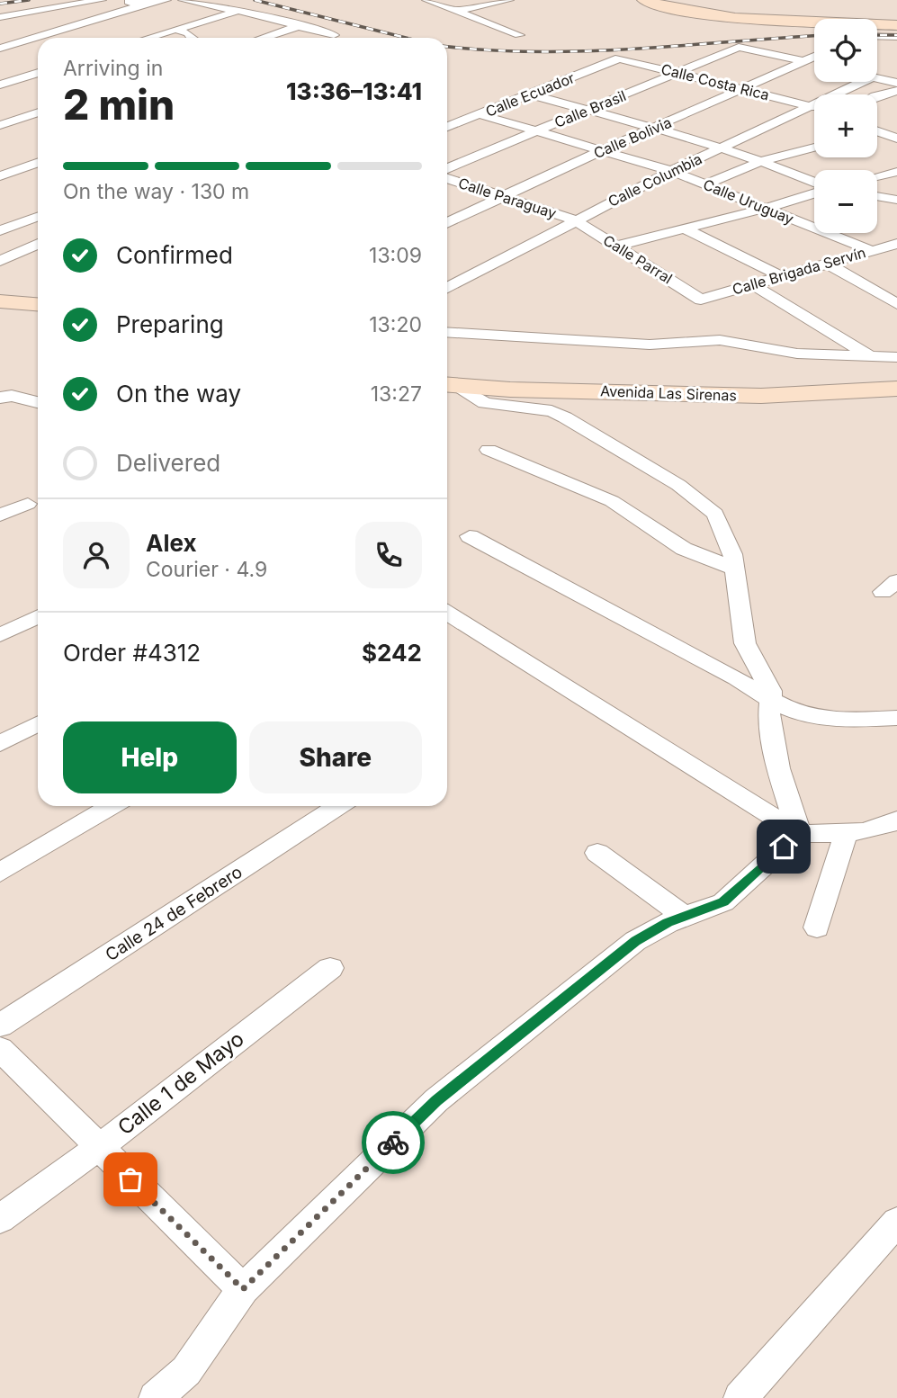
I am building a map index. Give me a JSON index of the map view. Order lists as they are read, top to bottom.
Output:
{
  "streets": {
    "main road": ["Avenida Las Sirenas"],
    "street": [
      "Calle Costa Rica",
      "Calle Ecuador",
      "Calle Brasil",
      "Calle Bolivia",
      "Calle Columbia",
      "Calle Paraguay",
      "Calle Uruguay",
      "Calle Parral",
      "Calle Brigada Servín",
      "Calle 24 de Febrero",
      "Calle 1 de Mayo"
    ]
  },
  "crossings": [
    ["Calle Costa Rica", "Calle Ecuador"],
    ["Calle Costa Rica", "Calle Brasil"],
    ["Calle Costa Rica", "Calle Bolivia"],
    ["Calle Costa Rica", "Calle Columbia"],
    ["Calle Ecuador", "Calle Uruguay"],
    ["Calle Brasil", "Calle Bolivia"],
    ["Calle Brasil", "Calle Uruguay"],
    ["Calle Bolivia", "Calle Paraguay"],
    ["Calle Bolivia", "Calle Uruguay"],
    ["Calle Columbia", "Calle Paraguay"],
    ["Calle Columbia", "Calle Uruguay"],
    ["Calle Columbia", "Calle Parral"],
    ["Calle Paraguay", "Calle Parral"],
    ["Calle Uruguay", "Calle Brigada Servín"],
    ["Calle Parral", "Calle Brigada Servín"]
  ],
  "page": {
    "map_buttons": ["+", "−"],
    "heading": ["2 min", "Arriving in", "13:36–13:41"],
    "panel": [
      "Alex",
      "Courier · 4.9",
      "Order #4312",
      "$242"
    ],
    "bar": "On the way · 130 m",
    "list": [
      ["Confirmed", "13:09"],
      ["Preparing", "13:20"],
      ["On the way", "13:27"],
      "Delivered"
    ],
    "buttons": ["Help", "Share"]
  }
}
